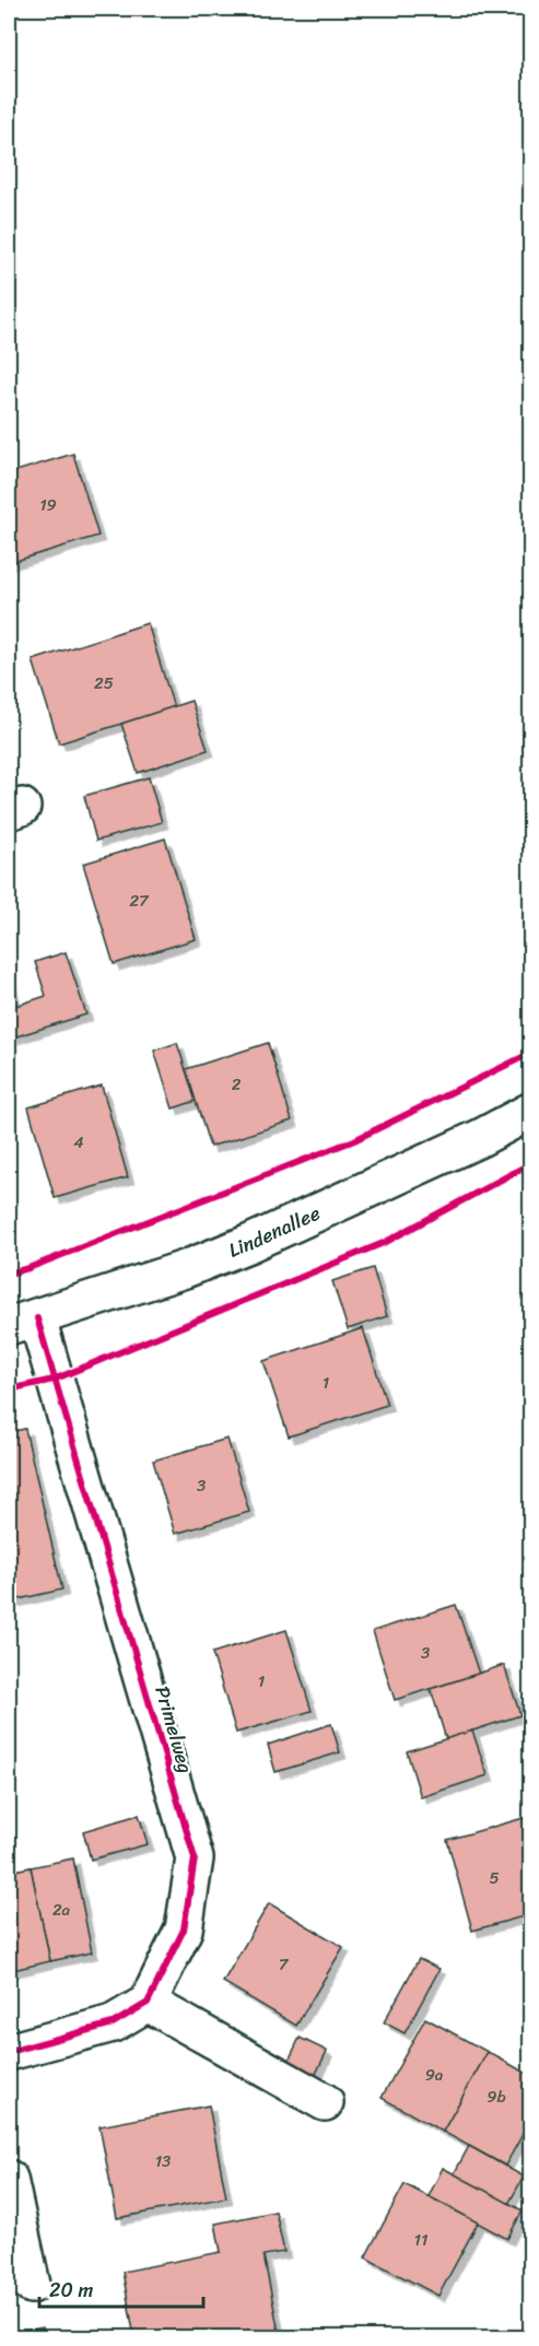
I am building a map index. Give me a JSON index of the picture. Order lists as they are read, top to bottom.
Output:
{
  "streets": {
    "street": ["Lindenallee", "Primelweg"]
  },
  "crossings": [
    ["Lindenallee", "Primelweg"]
  ],
  "house_numbers": [
    "19",
    "25",
    "27",
    "2",
    "4",
    "1",
    "3",
    "3",
    "1",
    "5",
    "2a",
    "7",
    "9a",
    "9b",
    "13",
    "11"
  ],
  "scale_bar": "20 m"
}
